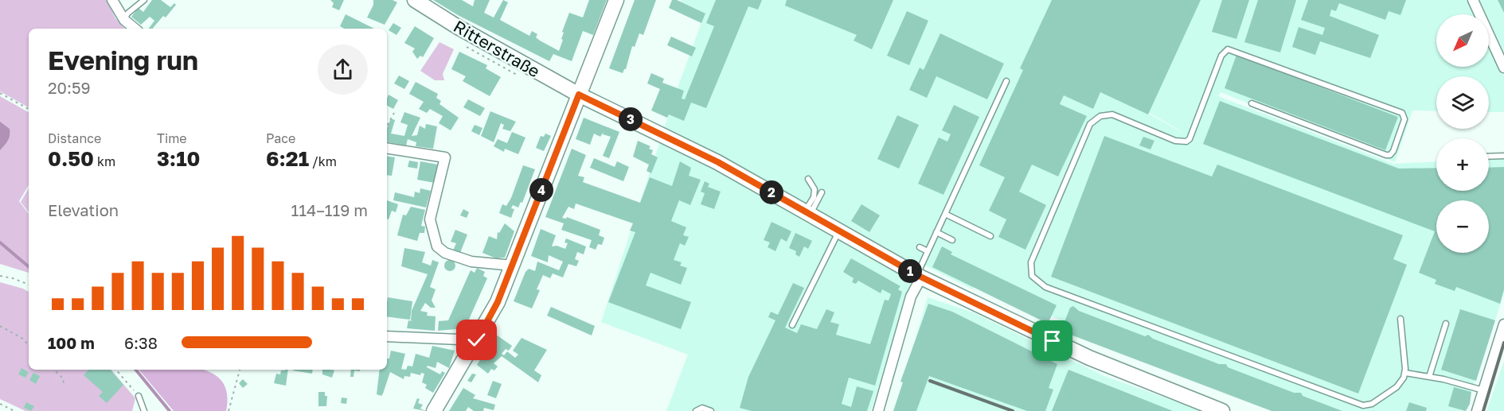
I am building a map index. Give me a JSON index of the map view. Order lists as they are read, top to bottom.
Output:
{
  "streets": {
    "main road": ["Ritterstraße"]
  },
  "north": "bottom left",
  "page": {
    "map_buttons": ["+", "−"],
    "heading": ["Evening run", "20:59"],
    "pins": [
      "3",
      "4",
      "2",
      "1"
    ],
    "stats": [
      ["Distance", "0.50 km"],
      ["Time", "3:10"],
      ["Pace", "6:21 /km"]
    ],
    "chart": ["Elevation", "114–119 m"],
    "list": [
      {
        "name": "100 m",
        "note": "6:38"
      }
    ]
  }
}
